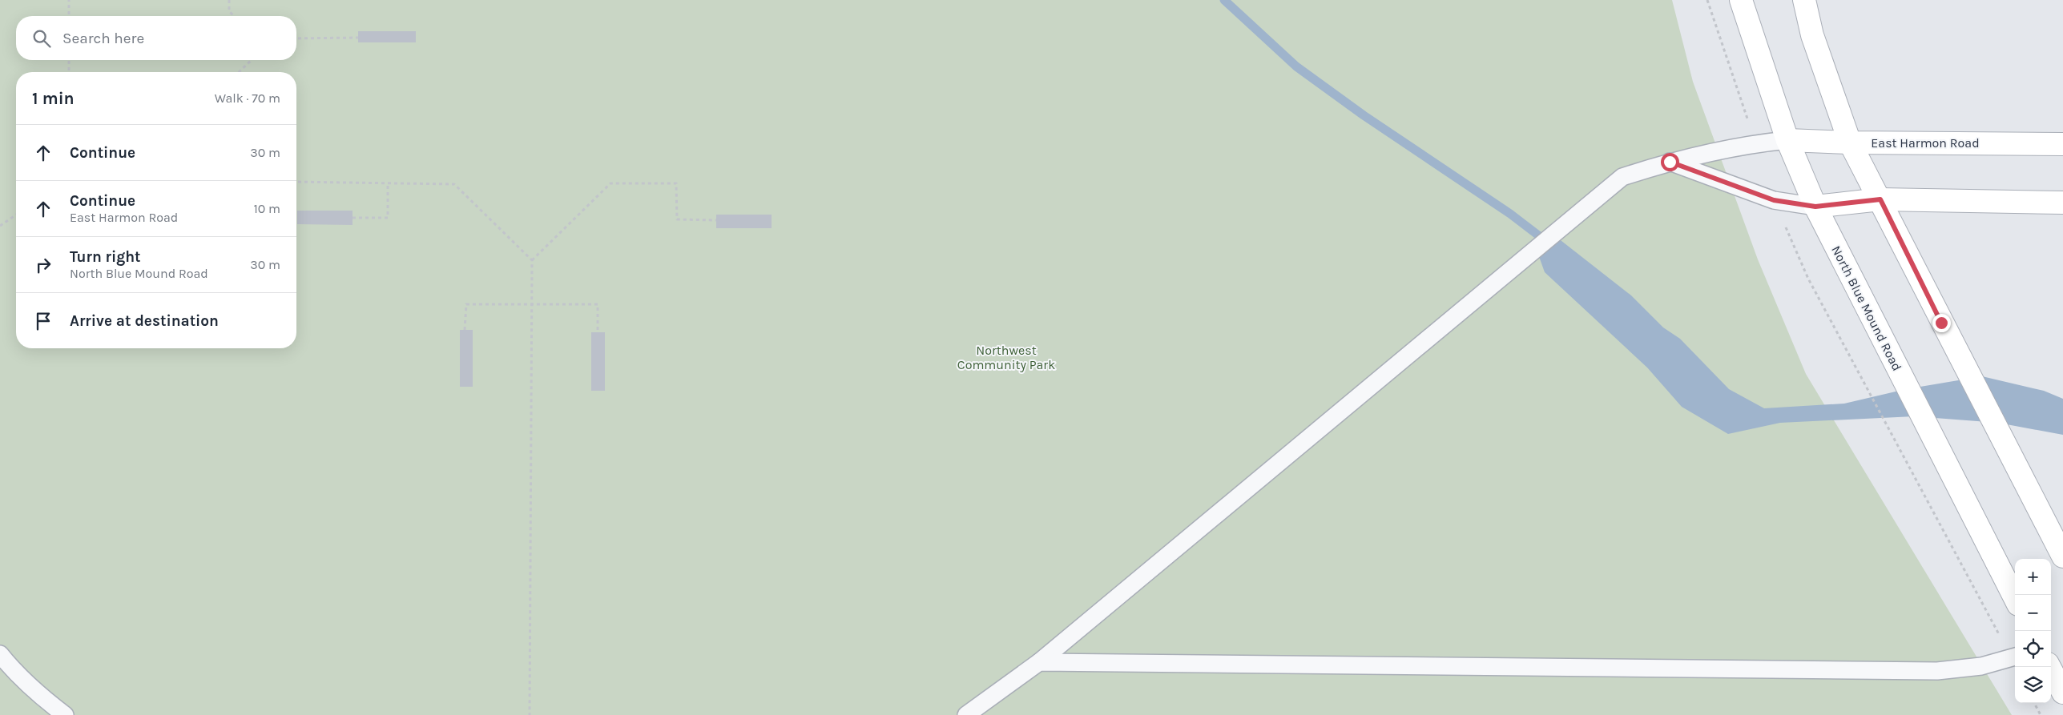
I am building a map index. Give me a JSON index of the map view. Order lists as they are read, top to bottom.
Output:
{
  "streets": {
    "main road": ["East Harmon Road", "North Blue Mound Road"]
  },
  "crossings": [
    ["East Harmon Road", "North Blue Mound Road"]
  ],
  "parks": ["Northwest Community Park"],
  "page": {
    "search": "Search here",
    "heading": ["1 min", "Walk · 70 m"],
    "list": [
      ["Continue", "30 m"],
      ["Continue", "East Harmon Road", "10 m"],
      ["Turn right", "North Blue Mound Road", "30 m"],
      "Arrive at destination"
    ],
    "map_buttons": ["+", "−"]
  }
}
